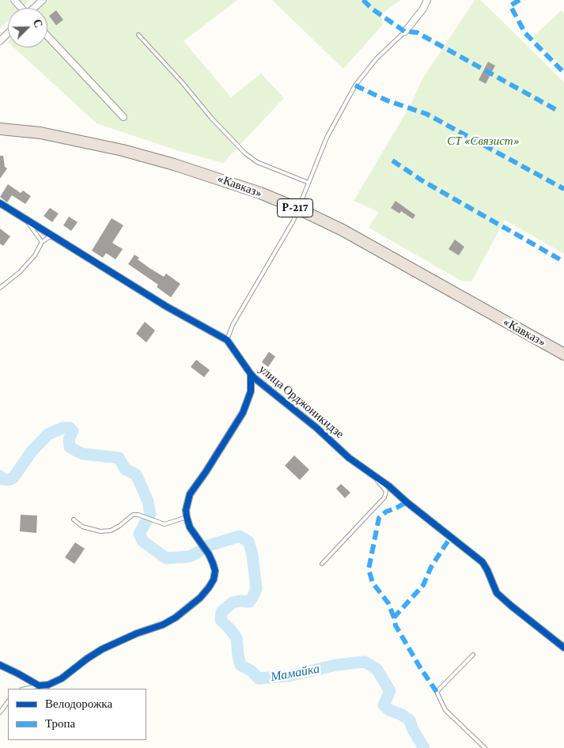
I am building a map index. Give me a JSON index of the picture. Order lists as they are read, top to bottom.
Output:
{
  "streets": {
    "highway": ["«Кавказ»", "Р-217"],
    "street": ["улица Орджоникидзе"]
  },
  "water": ["Мамайка"],
  "parks": ["СТ «Связист»"],
  "legend": ["Велодорожка", "Тропа"],
  "north": "top right"
}
